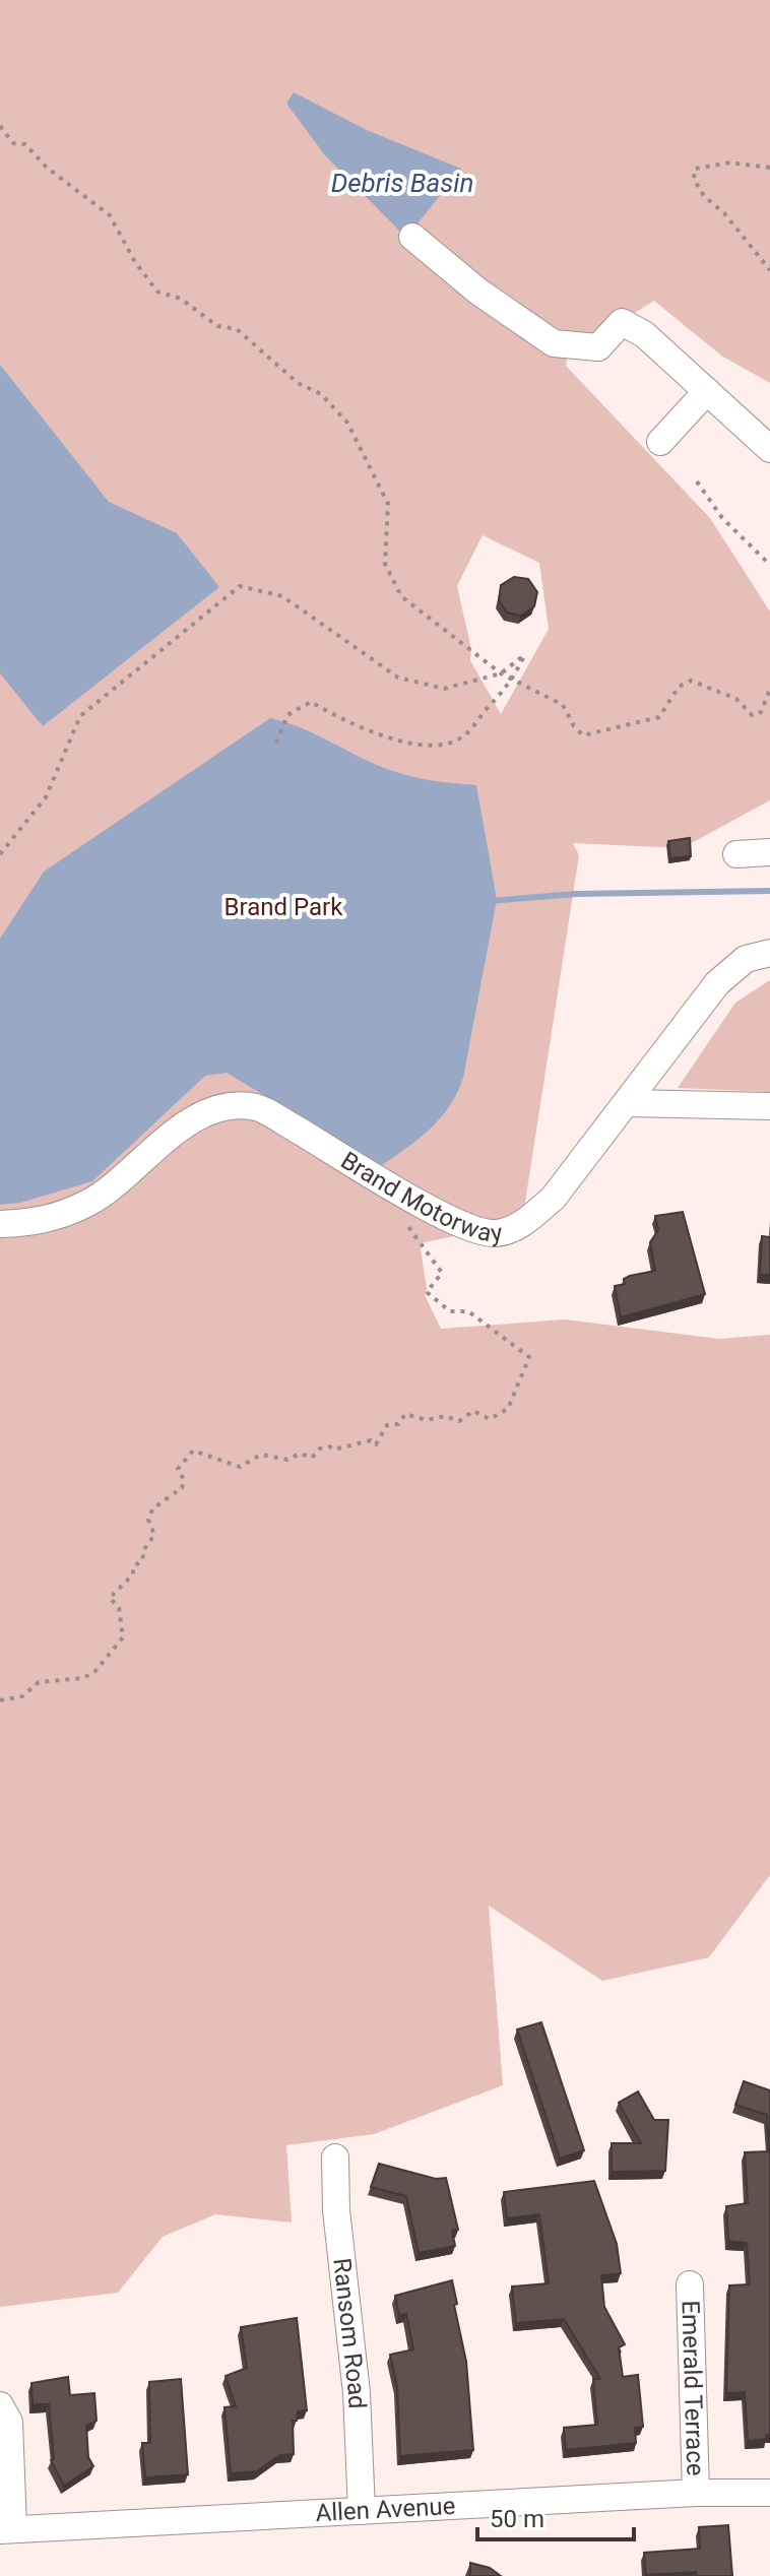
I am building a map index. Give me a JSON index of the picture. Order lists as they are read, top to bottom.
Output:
{
  "streets": {
    "street": [
      "Brand Motorway",
      "Ransom Road",
      "Emerald Terrace",
      "Allen Avenue"
    ]
  },
  "crossings": [
    ["Ransom Road", "Allen Avenue"],
    ["Emerald Terrace", "Allen Avenue"]
  ],
  "water": ["Debris Basin"],
  "parks": ["Brand Park"],
  "scale_bar": "50 m"
}
